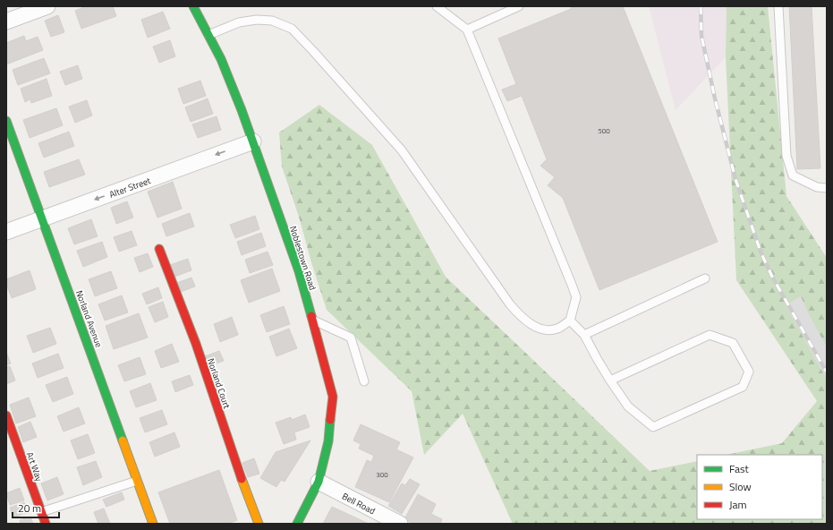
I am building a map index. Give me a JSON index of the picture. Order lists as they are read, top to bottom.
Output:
{
  "streets": {
    "street": [
      "Alter Street",
      "Noblestown Road",
      "Norland Avenue",
      "Norland Court",
      "Art Way",
      "Bell Road"
    ]
  },
  "crossings": [
    ["Alter Street", "Noblestown Road"],
    ["Alter Street", "Norland Avenue"],
    ["Noblestown Road", "Bell Road"]
  ],
  "one_way": ["Alter Street"],
  "house_numbers": ["500", "300"],
  "legend": ["Fast", "Slow", "Jam"],
  "scale_bar": "20 m"
}
